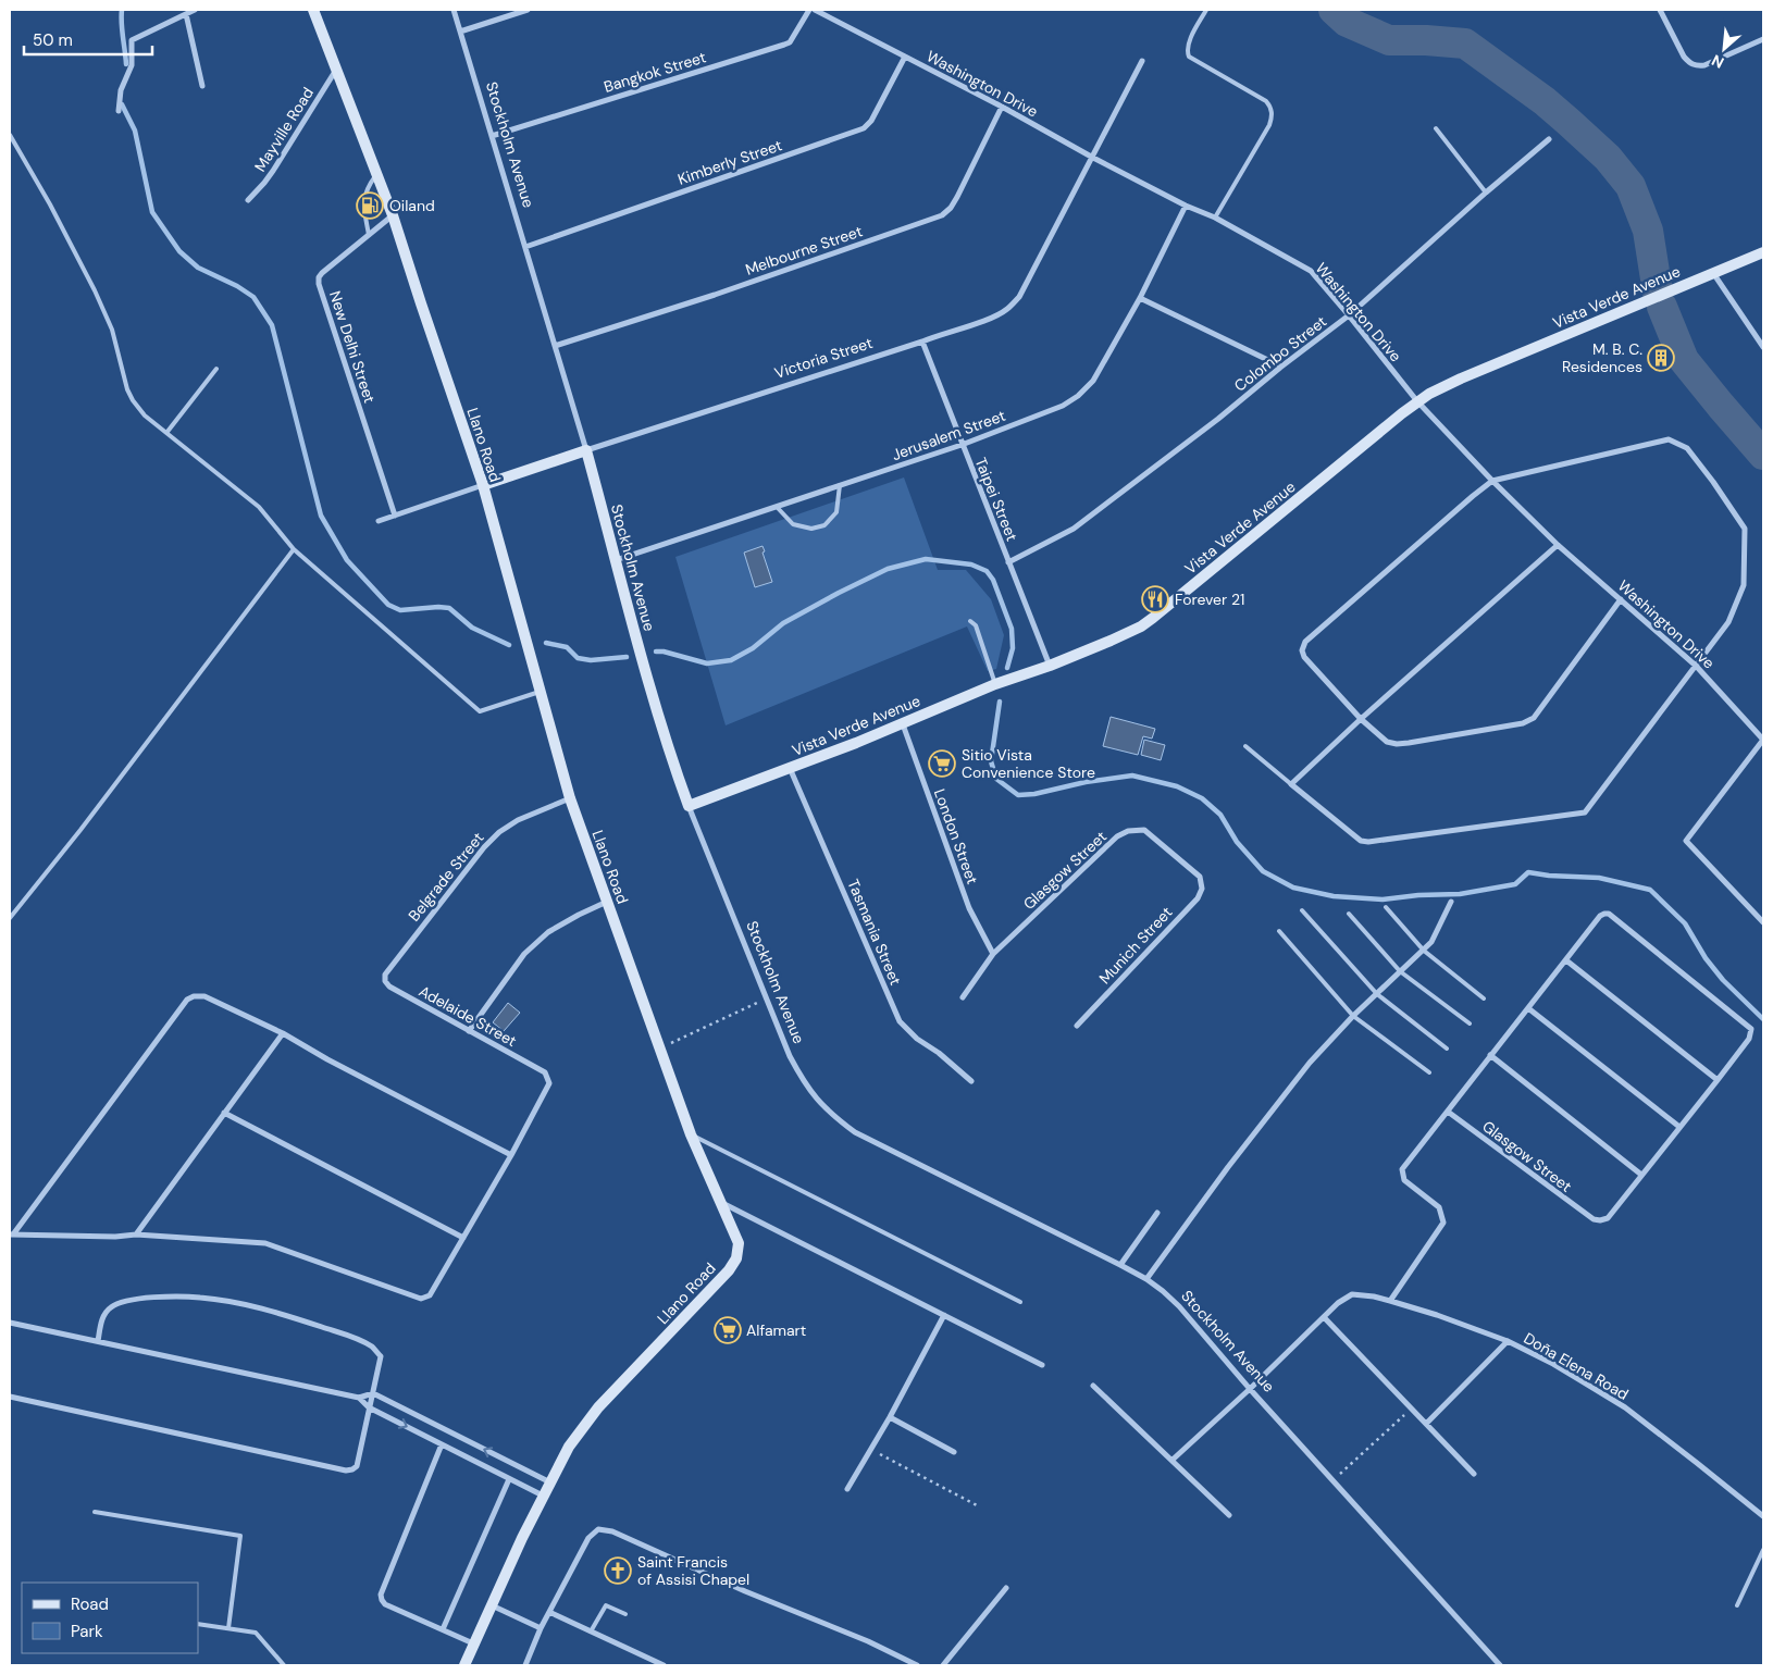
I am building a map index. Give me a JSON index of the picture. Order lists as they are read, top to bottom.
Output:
{
  "streets": {
    "main road": [
      "Stockholm Avenue",
      "Vista Verde Avenue",
      "Victoria Street",
      "Llano Road"
    ],
    "street": [
      "Bangkok Street",
      "Washington Drive",
      "Mayville Road",
      "Kimberly Street",
      "Melbourne Street",
      "New Delhi Street",
      "Colombo Street",
      "Jerusalem Street",
      "Taipei Street",
      "London Street",
      "Glasgow Street",
      "Belgrade Street",
      "Tasmania Street",
      "Munich Street",
      "Adelaide Street",
      "Doña Elena Road"
    ]
  },
  "crossings": [
    ["Bangkok Street", "Stockholm Avenue"],
    ["Washington Drive", "Kimberly Street"],
    ["Washington Drive", "Melbourne Street"],
    ["Washington Drive", "Vista Verde Avenue"],
    ["Washington Drive", "Colombo Street"],
    ["Washington Drive", "Victoria Street"],
    ["Washington Drive", "Jerusalem Street"],
    ["Mayville Road", "Llano Road"],
    ["Stockholm Avenue", "Kimberly Street"],
    ["Stockholm Avenue", "Melbourne Street"],
    ["Stockholm Avenue", "Vista Verde Avenue"],
    ["Stockholm Avenue", "Victoria Street"],
    ["Stockholm Avenue", "Jerusalem Street"],
    ["Stockholm Avenue", "Doña Elena Road"],
    ["Vista Verde Avenue", "Taipei Street"],
    ["Vista Verde Avenue", "London Street"],
    ["Vista Verde Avenue", "Tasmania Street"],
    ["New Delhi Street", "Victoria Street"],
    ["New Delhi Street", "Llano Road"],
    ["Colombo Street", "Taipei Street"],
    ["Victoria Street", "Llano Road"],
    ["Victoria Street", "Taipei Street"],
    ["Jerusalem Street", "Taipei Street"],
    ["Llano Road", "Belgrade Street"],
    ["London Street", "Glasgow Street"],
    ["Glasgow Street", "Munich Street"],
    ["Belgrade Street", "Adelaide Street"]
  ],
  "places": {
    "fuel station": ["Oiland"],
    "building": ["M. B. C. Residences"],
    "restaurant": ["Forever 21"],
    "supermarket": ["Sitio Vista Convenience Store", "Alfamart"],
    "church": ["Saint Francis of Assisi Chapel"]
  },
  "legend": ["Road", "Park"],
  "scale_bar": "50 m",
  "north": "bottom left"
}
